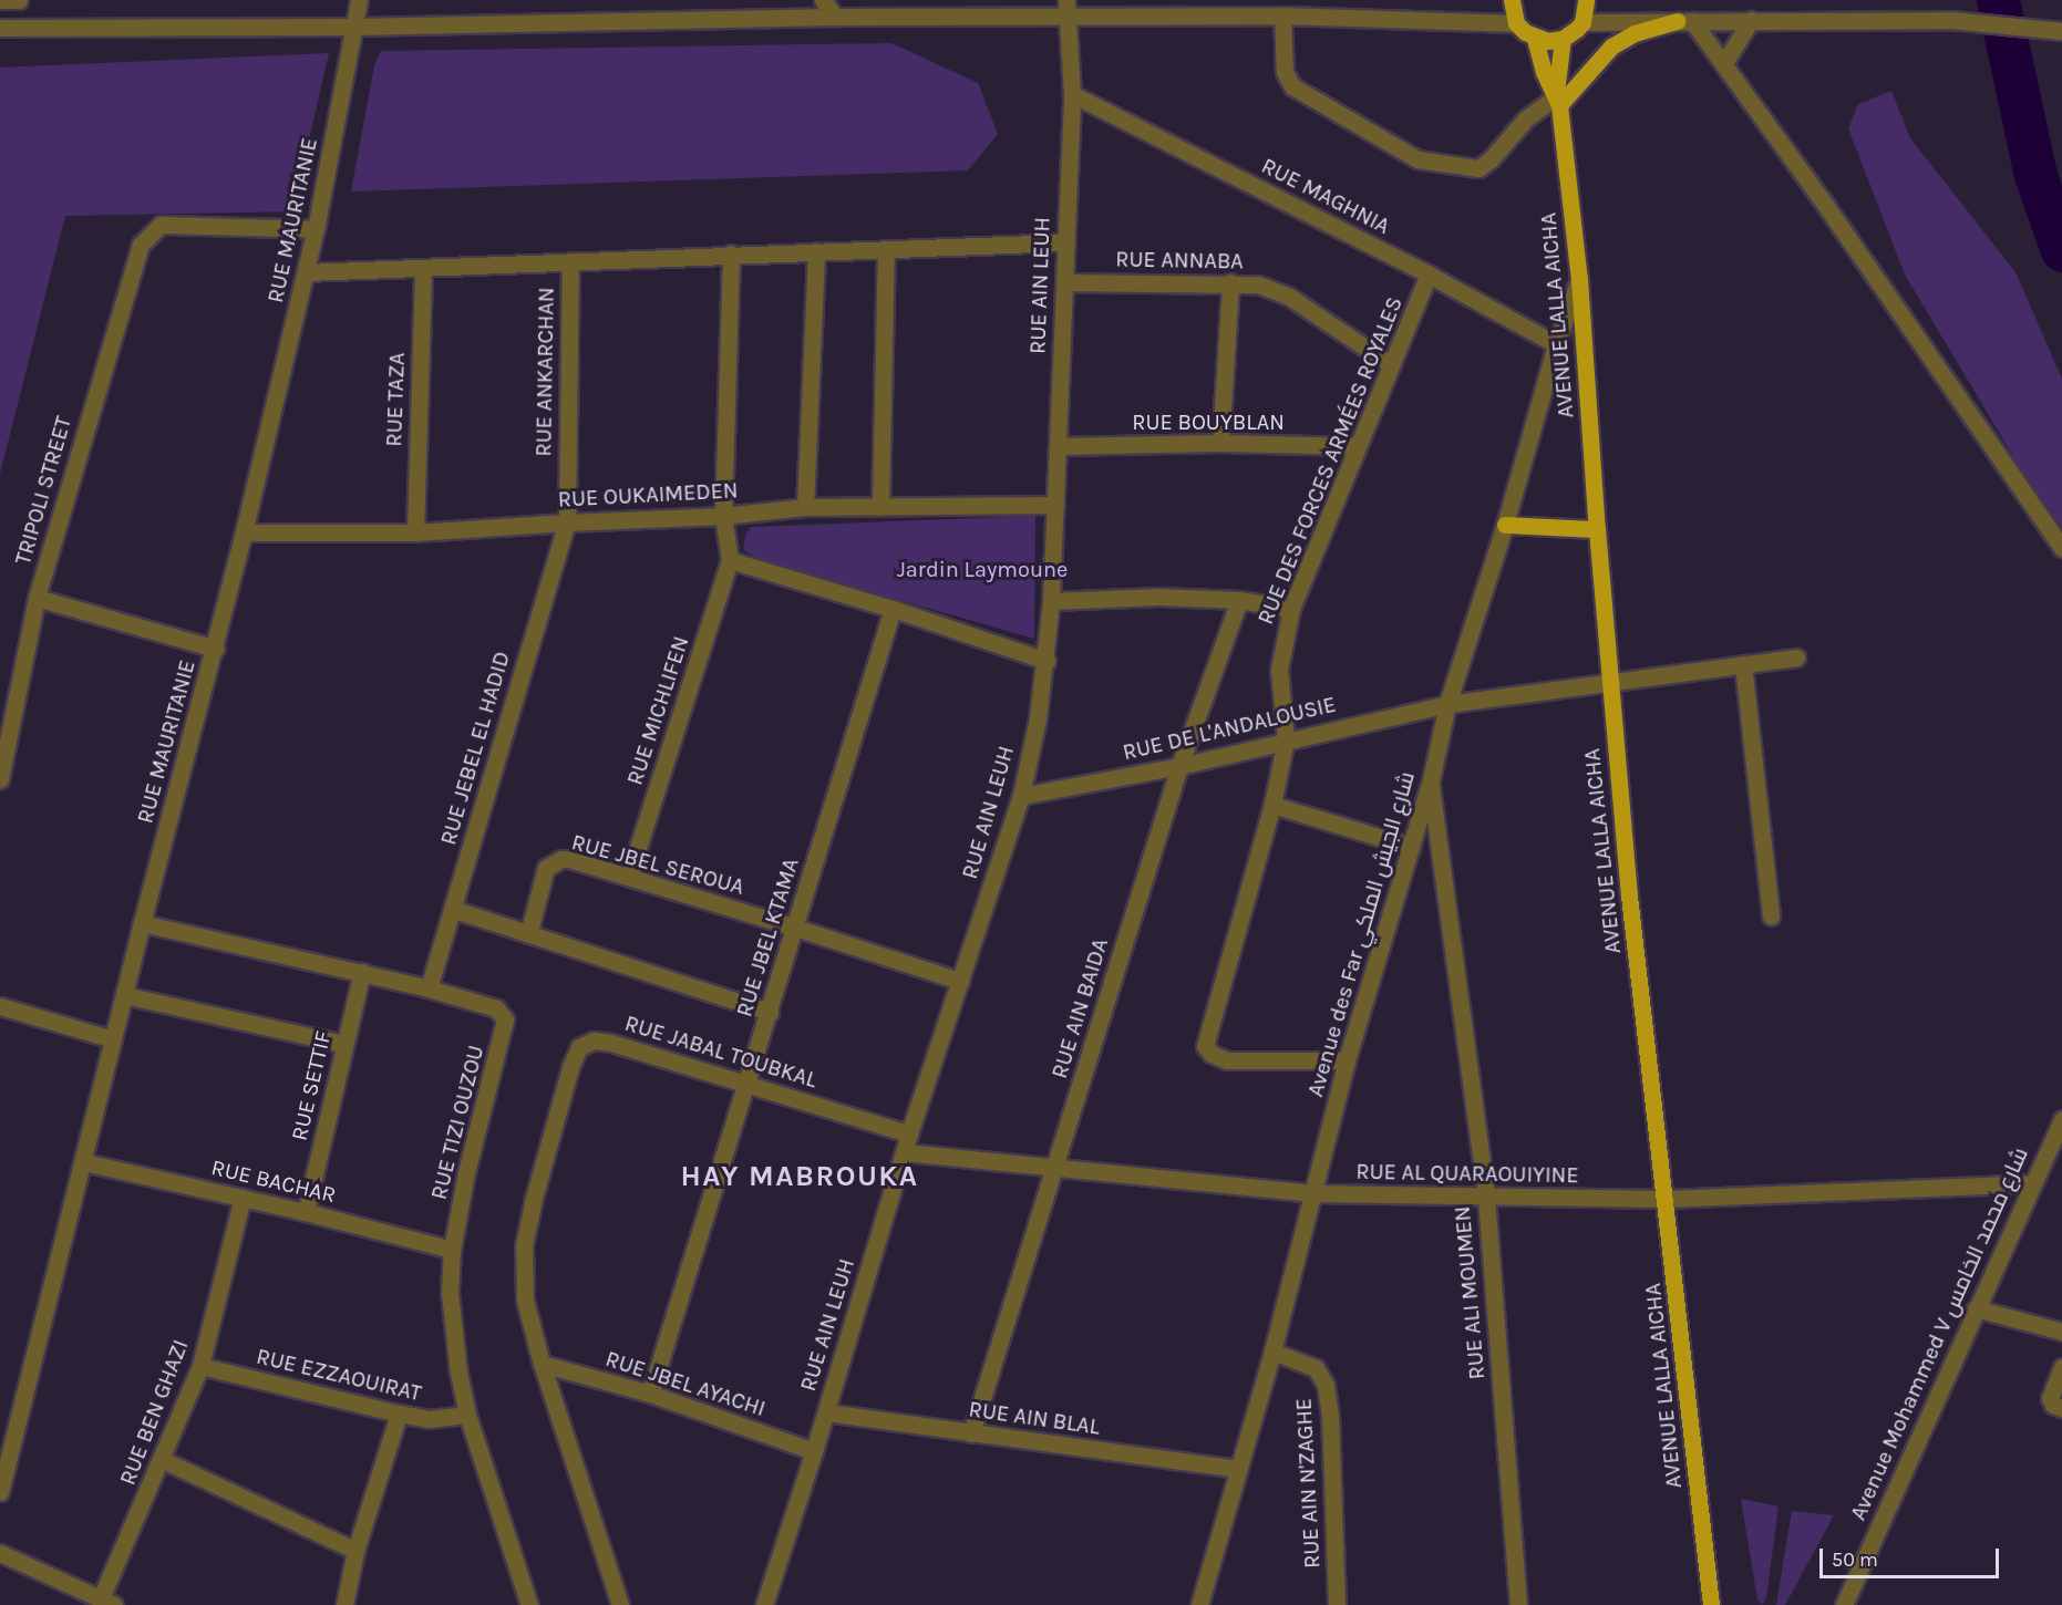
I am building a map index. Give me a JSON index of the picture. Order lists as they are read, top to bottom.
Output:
{
  "streets": {
    "main road": ["AVENUE LALLA AICHA"],
    "street": [
      "RUE MAGHNIA",
      "RUE MAURITANIE",
      "RUE ANNABA",
      "RUE AIN LEUH",
      "RUE ANKARCHAN",
      "RUE TAZA",
      "RUE BOUYBLAN",
      "RUE DES FORCES ARMÉES ROYALES",
      "TRIPOLI STREET",
      "RUE OUKAIMEDEN",
      "RUE MICHLIFEN",
      "RUE DE L'ANDALOUSIE",
      "RUE JEBEL EL HADID",
      "RUE JBEL SEROUA",
      "Avenue des Far شارع الجيش الملكي",
      "RUE JBEL KTAMA",
      "RUE AIN BAIDA",
      "RUE JABAL TOUBKAL",
      "RUE SETTIF",
      "RUE TIZI OUZOU",
      "RUE AL QUARAOUIYINE",
      "RUE BACHAR",
      "RUE ALI MOUMEN",
      "Avenue Mohammed V شارع محمد الخامس",
      "RUE EZZAOUIRAT",
      "RUE JBEL AYACHI",
      "RUE BEN GHAZI",
      "RUE AIN BLAL",
      "RUE AIN N'ZAGHE"
    ]
  },
  "crossings": [
    ["RUE MAGHNIA", "RUE AIN LEUH"],
    ["RUE MAGHNIA", "RUE DES FORCES ARMÉES ROYALES"],
    ["RUE MAGHNIA", "Avenue des Far شارع الجيش الملكي"],
    ["RUE MAURITANIE", "TRIPOLI STREET"],
    ["RUE MAURITANIE", "RUE OUKAIMEDEN"],
    ["RUE MAURITANIE", "RUE TIZI OUZOU"],
    ["RUE MAURITANIE", "RUE BACHAR"],
    ["RUE ANNABA", "RUE AIN LEUH"],
    ["RUE ANNABA", "RUE DES FORCES ARMÉES ROYALES"],
    ["RUE AIN LEUH", "RUE BOUYBLAN"],
    ["RUE AIN LEUH", "RUE OUKAIMEDEN"],
    ["RUE AIN LEUH", "RUE DE L'ANDALOUSIE"],
    ["RUE AIN LEUH", "RUE JBEL SEROUA"],
    ["RUE AIN LEUH", "RUE JABAL TOUBKAL"],
    ["RUE AIN LEUH", "RUE AL QUARAOUIYINE"],
    ["RUE AIN LEUH", "RUE JBEL AYACHI"],
    ["RUE AIN LEUH", "RUE AIN BLAL"],
    ["AVENUE LALLA AICHA", "RUE DE L'ANDALOUSIE"],
    ["AVENUE LALLA AICHA", "Avenue des Far شارع الجيش الملكي"],
    ["AVENUE LALLA AICHA", "RUE AL QUARAOUIYINE"],
    ["RUE ANKARCHAN", "RUE OUKAIMEDEN"],
    ["RUE ANKARCHAN", "RUE JEBEL EL HADID"],
    ["RUE TAZA", "RUE OUKAIMEDEN"],
    ["RUE BOUYBLAN", "RUE DES FORCES ARMÉES ROYALES"],
    ["RUE DES FORCES ARMÉES ROYALES", "RUE DE L'ANDALOUSIE"],
    ["RUE DES FORCES ARMÉES ROYALES", "Avenue des Far شارع الجيش الملكي"],
    ["RUE OUKAIMEDEN", "RUE JEBEL EL HADID"],
    ["RUE MICHLIFEN", "RUE JBEL SEROUA"],
    ["RUE DE L'ANDALOUSIE", "Avenue des Far شارع الجيش الملكي"],
    ["RUE DE L'ANDALOUSIE", "RUE AIN BAIDA"],
    ["RUE JEBEL EL HADID", "RUE TIZI OUZOU"],
    ["RUE JBEL SEROUA", "RUE JBEL KTAMA"],
    ["Avenue des Far شارع الجيش الملكي", "RUE AL QUARAOUIYINE"],
    ["Avenue des Far شارع الجيش الملكي", "RUE ALI MOUMEN"],
    ["Avenue des Far شارع الجيش الملكي", "RUE AIN BLAL"],
    ["Avenue des Far شارع الجيش الملكي", "RUE AIN N'ZAGHE"],
    ["RUE JBEL KTAMA", "RUE JABAL TOUBKAL"],
    ["RUE JBEL KTAMA", "RUE JBEL AYACHI"],
    ["RUE AIN BAIDA", "RUE AL QUARAOUIYINE"],
    ["RUE AIN BAIDA", "RUE AIN BLAL"],
    ["RUE JABAL TOUBKAL", "RUE JBEL AYACHI"],
    ["RUE SETTIF", "RUE TIZI OUZOU"],
    ["RUE SETTIF", "RUE BACHAR"],
    ["RUE TIZI OUZOU", "RUE BACHAR"],
    ["RUE TIZI OUZOU", "RUE EZZAOUIRAT"],
    ["RUE AL QUARAOUIYINE", "RUE ALI MOUMEN"],
    ["RUE AL QUARAOUIYINE", "Avenue Mohammed V شارع محمد الخامس"],
    ["RUE BACHAR", "RUE BEN GHAZI"],
    ["RUE EZZAOUIRAT", "RUE BEN GHAZI"]
  ],
  "districts": ["HAY MABROUKA"],
  "parks": ["Jardin Laymoune"],
  "scale_bar": "50 m"
}
